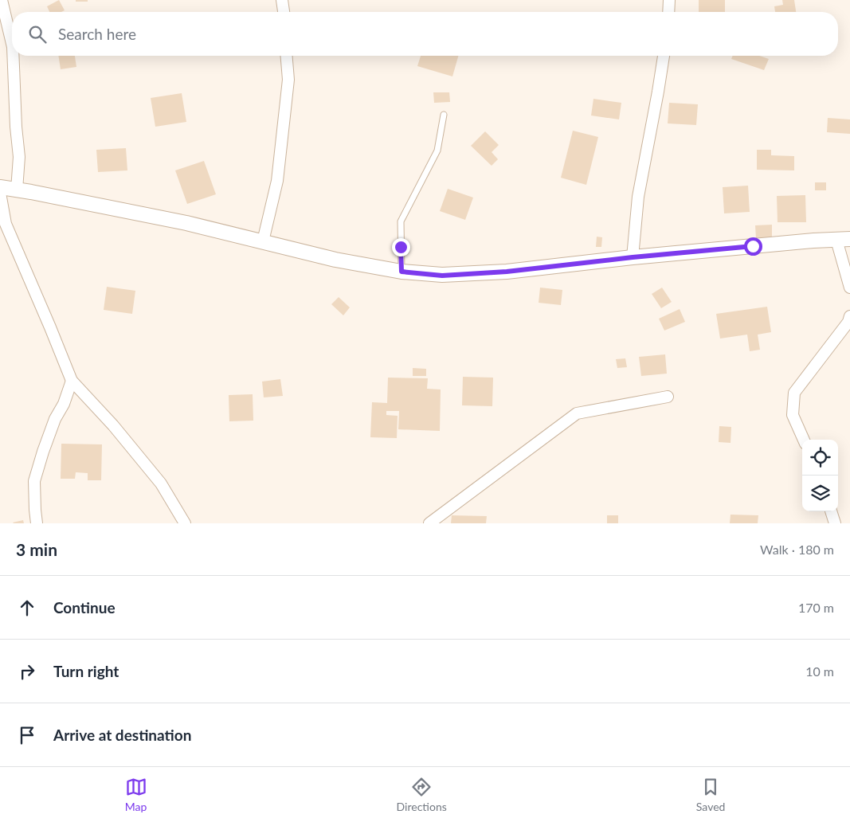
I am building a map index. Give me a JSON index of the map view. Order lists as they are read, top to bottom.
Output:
{
  "page": {
    "search": "Search here",
    "heading": ["3 min", "Walk · 180 m"],
    "list": [
      ["Continue", "170 m"],
      ["Turn right", "10 m"],
      "Arrive at destination"
    ],
    "nav": ["Map", "Directions", "Saved"]
  }
}
